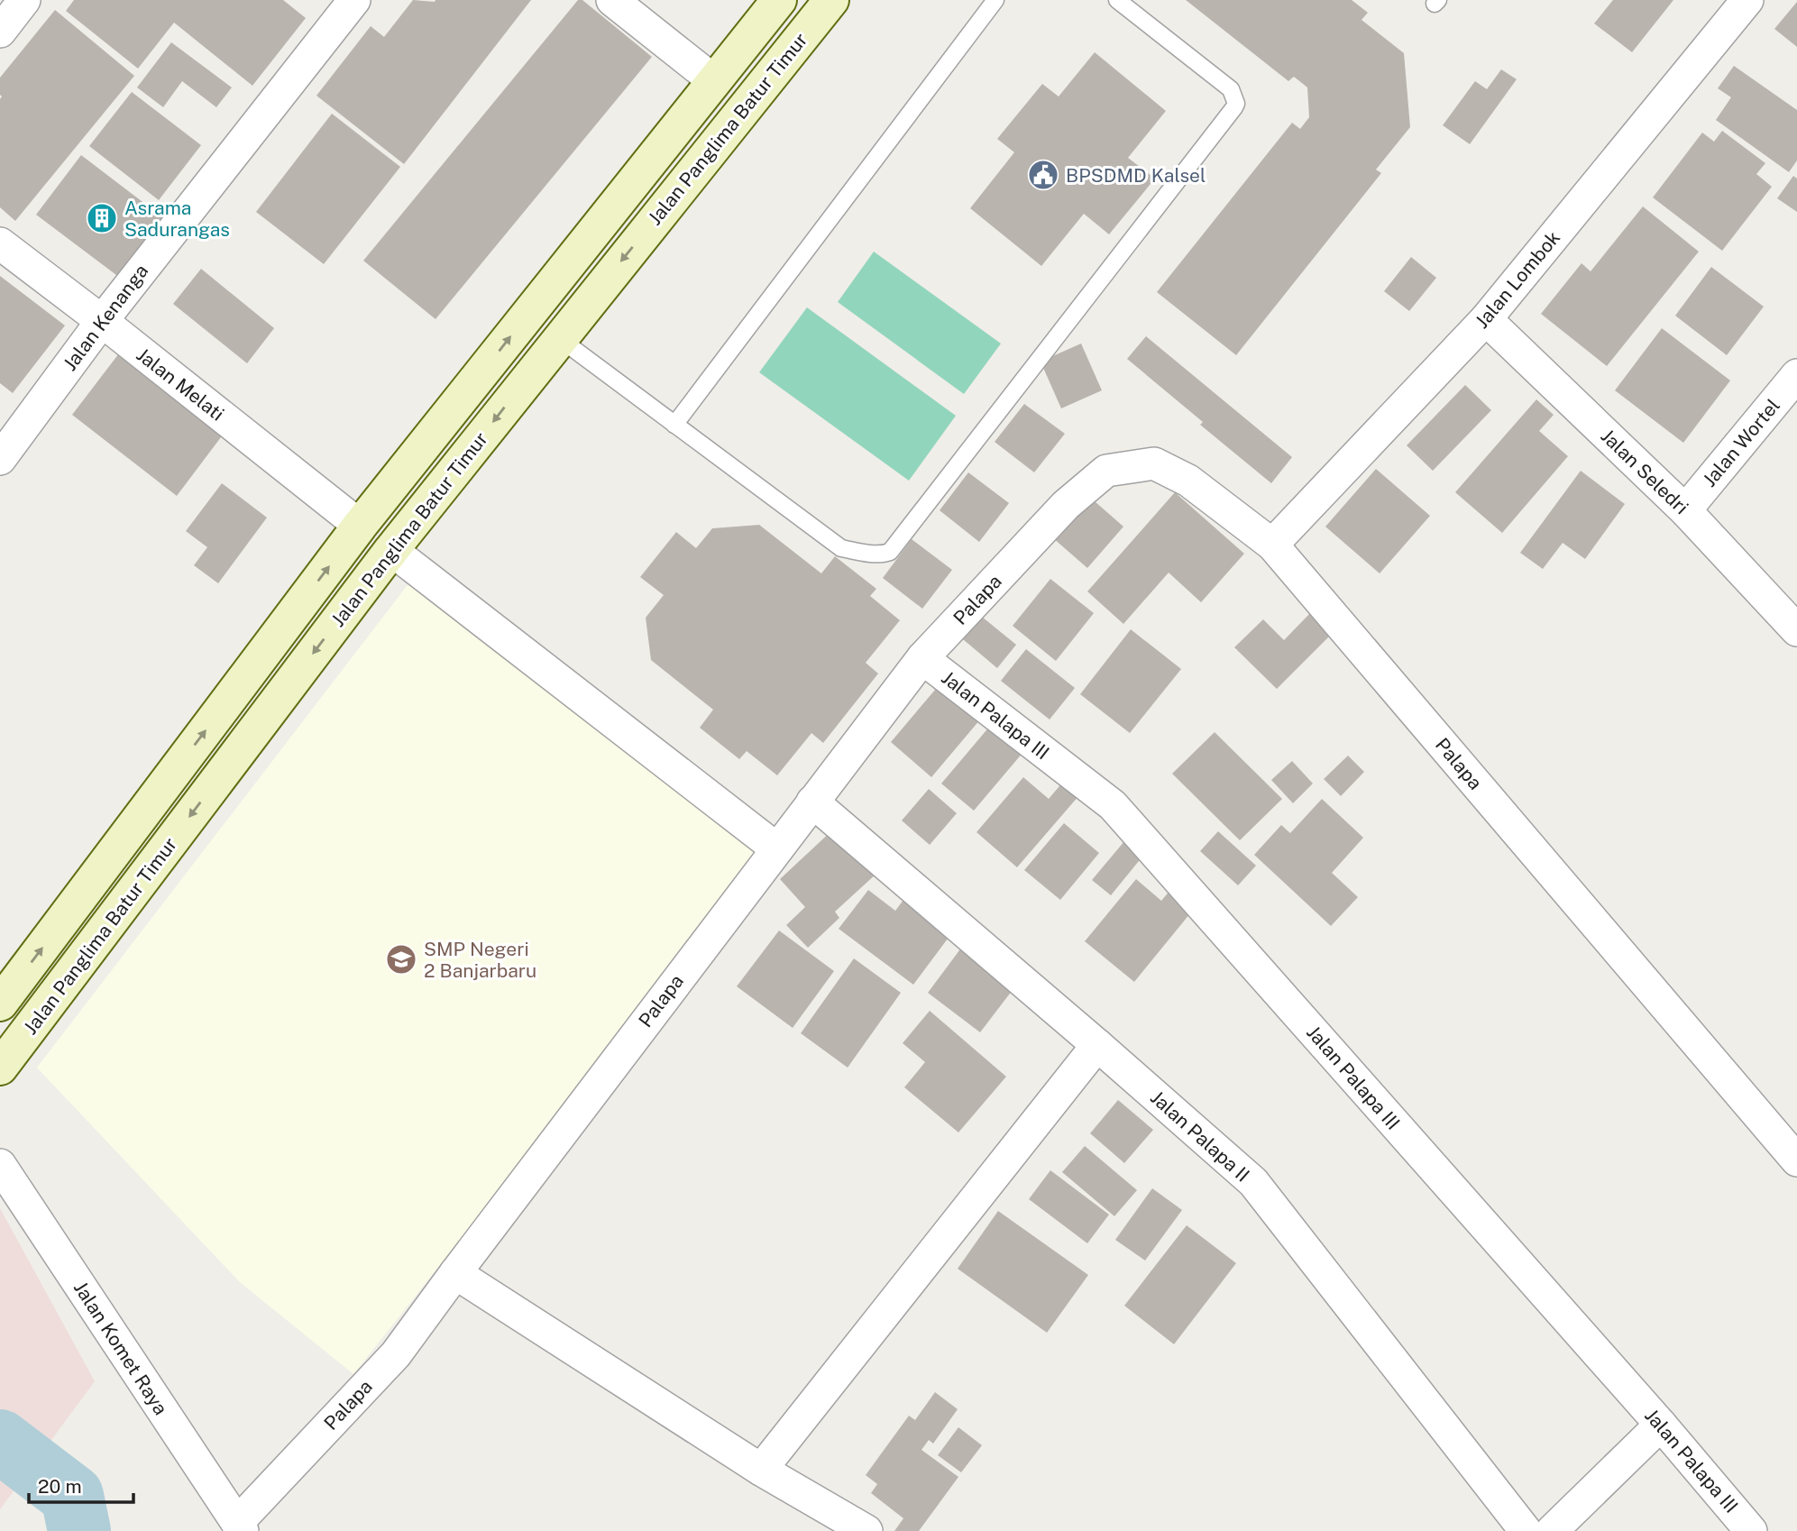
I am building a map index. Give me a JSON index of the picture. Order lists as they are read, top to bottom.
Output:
{
  "streets": {
    "main road": ["Jalan Panglima Batur Timur"],
    "street": [
      "Jalan Lombok",
      "Jalan Kenanga",
      "Jalan Melati",
      "Jalan Wortel",
      "Jalan Seledri",
      "Palapa",
      "Jalan Palapa III",
      "Jalan Palapa II",
      "Jalan Komet Raya"
    ]
  },
  "crossings": [
    ["Jalan Panglima Batur Timur", "Jalan Melati"],
    ["Jalan Lombok", "Jalan Seledri"],
    ["Jalan Lombok", "Palapa"],
    ["Jalan Kenanga", "Jalan Melati"],
    ["Jalan Wortel", "Jalan Seledri"],
    ["Palapa", "Jalan Palapa III"],
    ["Palapa", "Jalan Palapa II"],
    ["Palapa", "Jalan Komet Raya"]
  ],
  "places": {
    "public building": ["BPSDMD Kalsel"],
    "building": ["Asrama Sadurangas"],
    "school or university": ["SMP Negeri 2 Banjarbaru"]
  },
  "scale_bar": "20 m"
}
